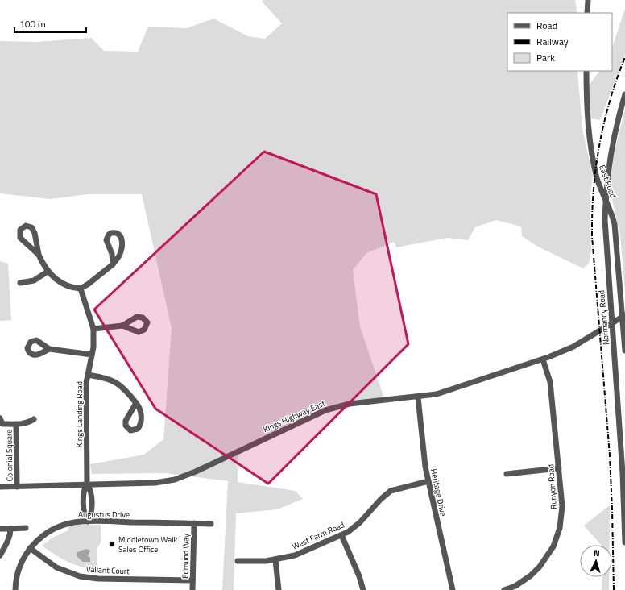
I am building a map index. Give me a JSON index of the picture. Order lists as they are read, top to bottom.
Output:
{
  "streets": {
    "street": [
      "East Road",
      "Normandy Road",
      "Kings Landing Road",
      "Kings Highway East",
      "Colonial Square",
      "Runyon Road",
      "Heritage Drive",
      "Augustus Drive",
      "West Farm Road",
      "Edmund Way",
      "Valiant Court"
    ]
  },
  "crossings": [
    ["East Road", "Normandy Road"],
    ["East Road", "Kings Highway East"],
    ["Normandy Road", "Kings Highway East"],
    ["Kings Landing Road", "Kings Highway East"],
    ["Kings Landing Road", "Augustus Drive"],
    ["Kings Highway East", "Colonial Square"],
    ["Kings Highway East", "Runyon Road"],
    ["Kings Highway East", "Heritage Drive"],
    ["Heritage Drive", "West Farm Road"],
    ["Augustus Drive", "Edmund Way"],
    ["Augustus Drive", "Valiant Court"],
    ["Edmund Way", "Valiant Court"]
  ],
  "places": ["Middletown Walk Sales Office"],
  "legend": ["Road", "Railway", "Park"],
  "scale_bar": "100 m",
  "north": "top"
}
